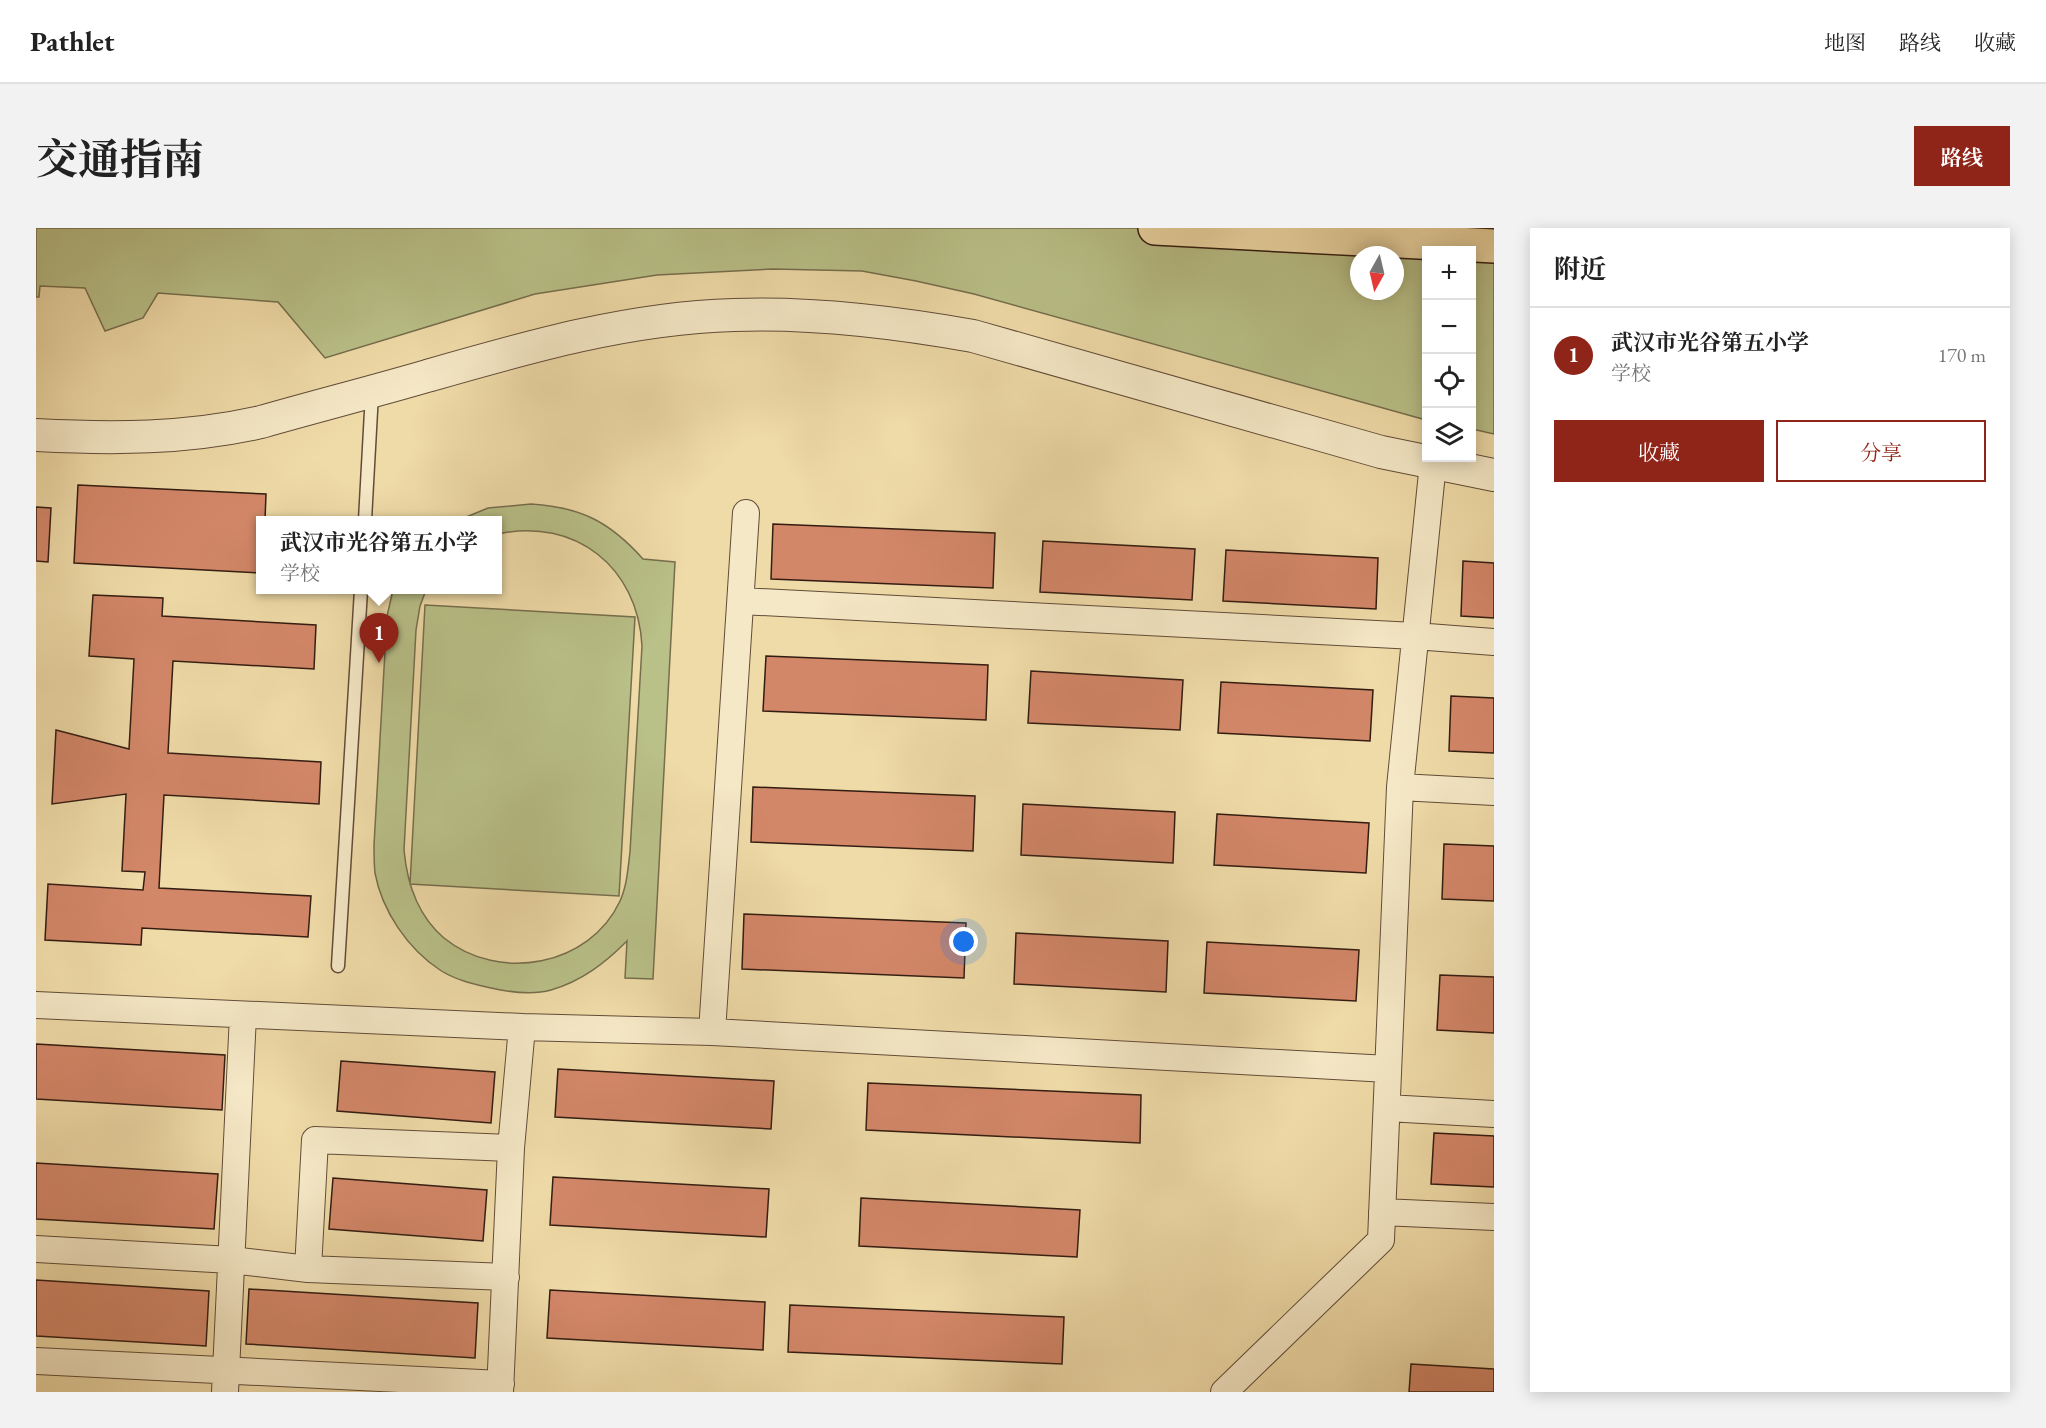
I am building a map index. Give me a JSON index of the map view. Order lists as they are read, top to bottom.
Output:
{
  "north": "bottom",
  "page": {
    "header": "Pathlet",
    "nav": ["地图", "路线", "收藏"],
    "title": "交通指南",
    "buttons": [
      "路线",
      ["收藏", "分享"]
    ],
    "heading": "附近",
    "map_buttons": ["+", "−"],
    "list": [
      {
        "mark": "1",
        "name": "武汉市光谷第五小学",
        "note": "学校",
        "value": "170 m"
      }
    ],
    "popup": ["武汉市光谷第五小学", "学校"],
    "pins": "1"
  }
}
